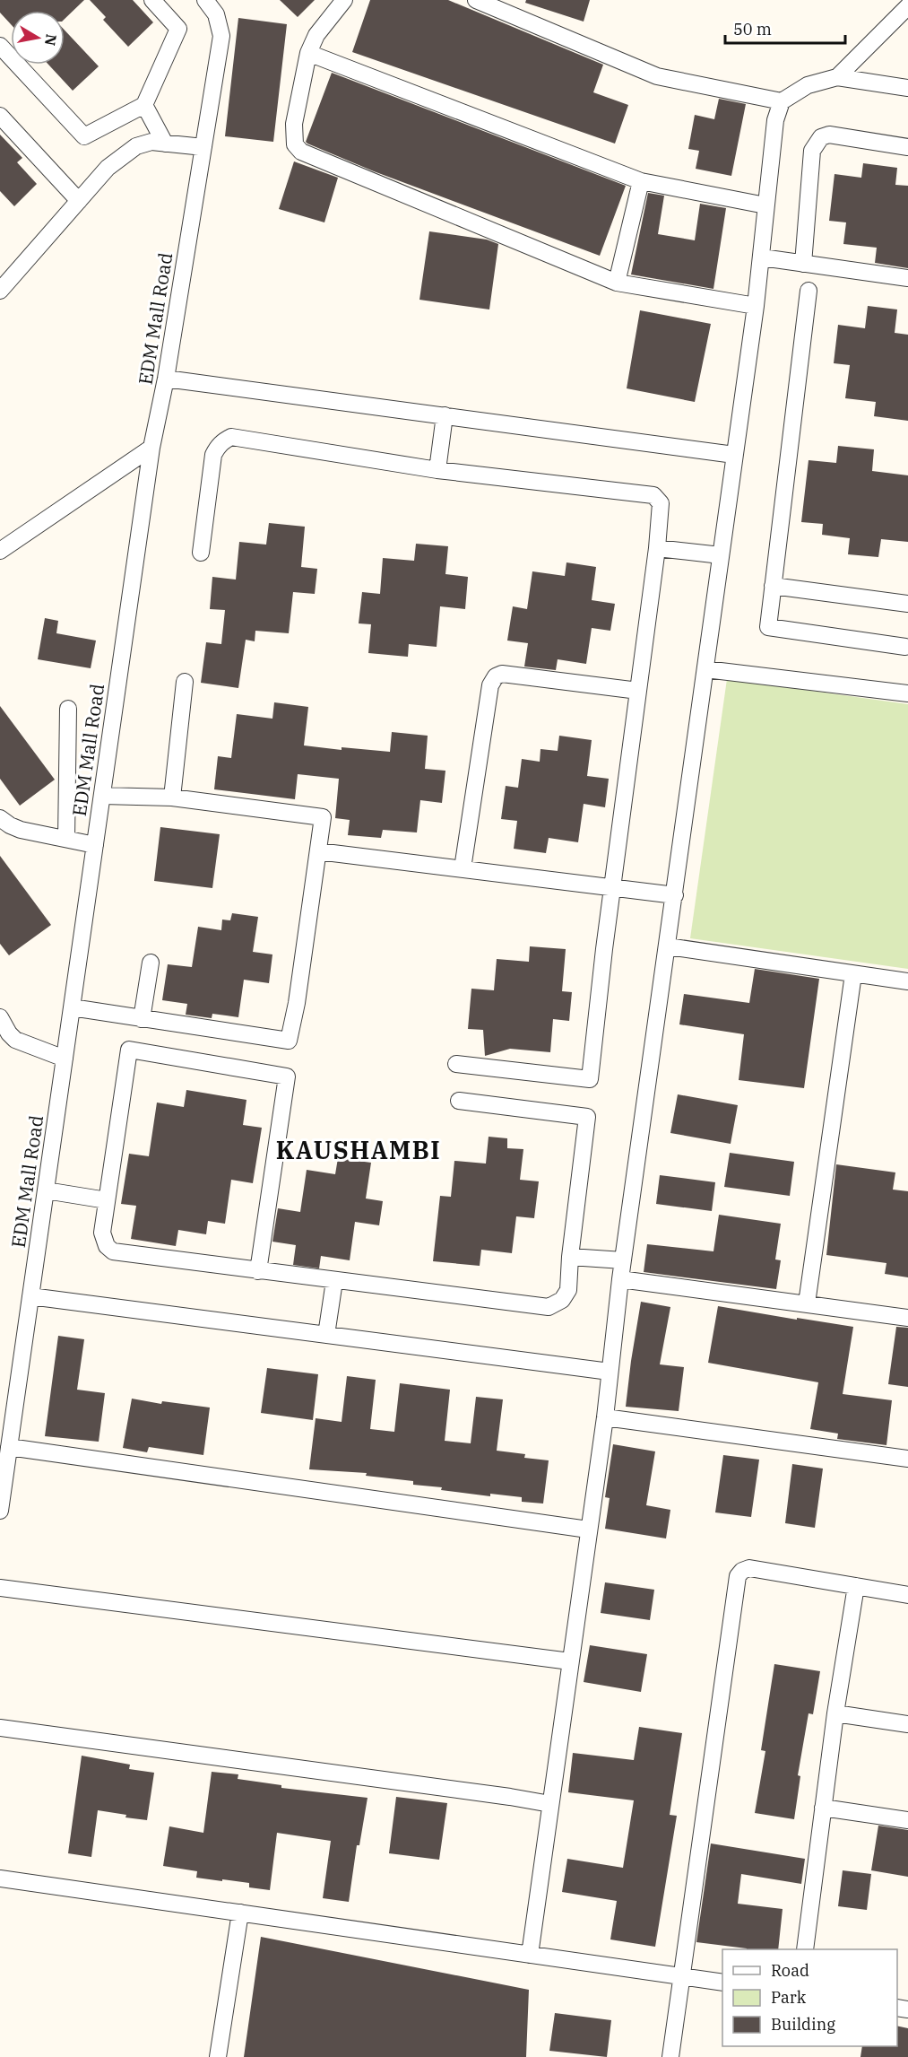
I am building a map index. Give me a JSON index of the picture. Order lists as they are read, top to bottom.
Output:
{
  "streets": {
    "street": ["EDM Mall Road"]
  },
  "districts": ["KAUSHAMBI"],
  "legend": ["Road", "Park", "Building"],
  "scale_bar": "50 m",
  "north": "right"
}
